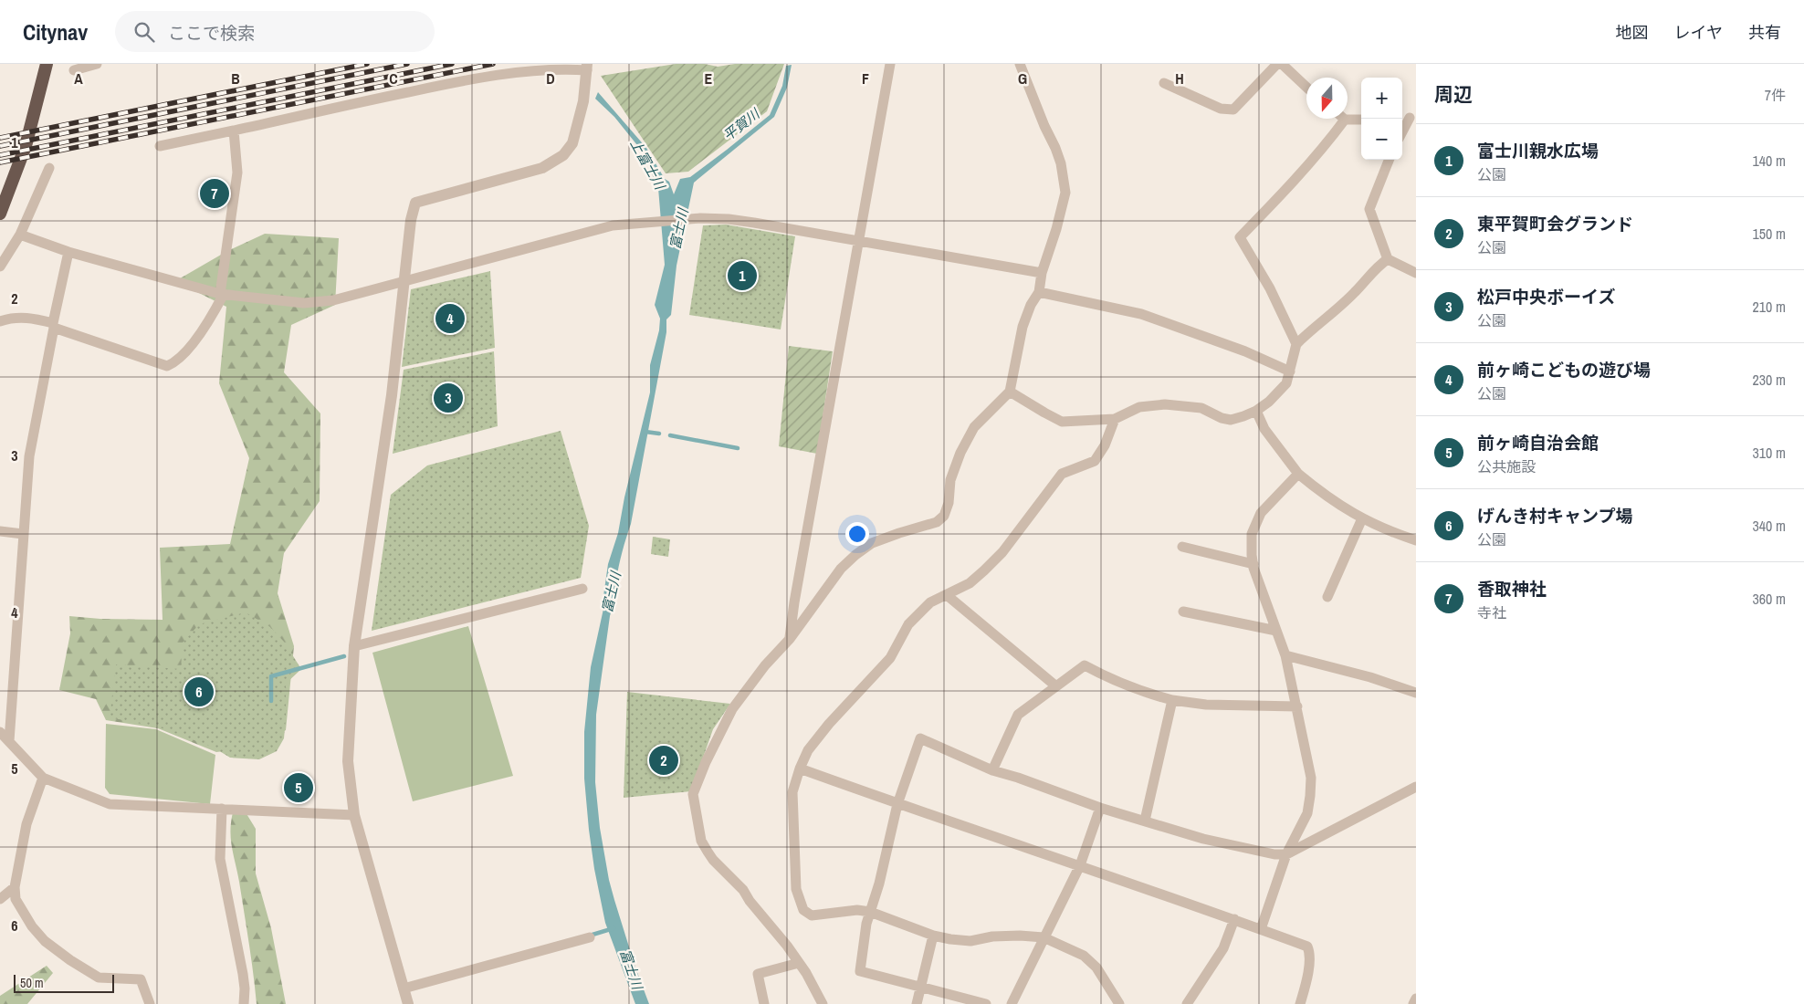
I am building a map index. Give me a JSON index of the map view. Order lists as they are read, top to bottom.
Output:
{
  "water": ["平賀川", "上富士川", "富士川"],
  "scale_bar": "50 m",
  "north": "bottom",
  "page": {
    "header": "Citynav",
    "search": "ここで検索",
    "nav": ["地図", "レイヤ", "共有"],
    "heading": ["周辺", "7件"],
    "map_buttons": ["+", "−"],
    "list": [
      {
        "mark": "1",
        "name": "富士川親水広場",
        "note": "公園",
        "value": "140 m"
      },
      {
        "mark": "2",
        "name": "東平賀町会グランド",
        "note": "公園",
        "value": "150 m"
      },
      {
        "mark": "3",
        "name": "松戸中央ボーイズ",
        "note": "公園",
        "value": "210 m"
      },
      {
        "mark": "4",
        "name": "前ヶ崎こどもの遊び場",
        "note": "公園",
        "value": "230 m"
      },
      {
        "mark": "5",
        "name": "前ヶ崎自治会館",
        "note": "公共施設",
        "value": "310 m"
      },
      {
        "mark": "6",
        "name": "げんき村キャンプ場",
        "note": "公園",
        "value": "340 m"
      },
      {
        "mark": "7",
        "name": "香取神社",
        "note": "寺社",
        "value": "360 m"
      }
    ],
    "pins": [
      "7",
      "1",
      "4",
      "3",
      "6",
      "2",
      "5"
    ],
    "scale": "50 m"
  },
  "grid": {
    "columns": [
      "A",
      "B",
      "C",
      "D",
      "E",
      "F",
      "G",
      "H"
    ],
    "rows": [
      "1",
      "2",
      "3",
      "4",
      "5",
      "6"
    ]
  }
}
